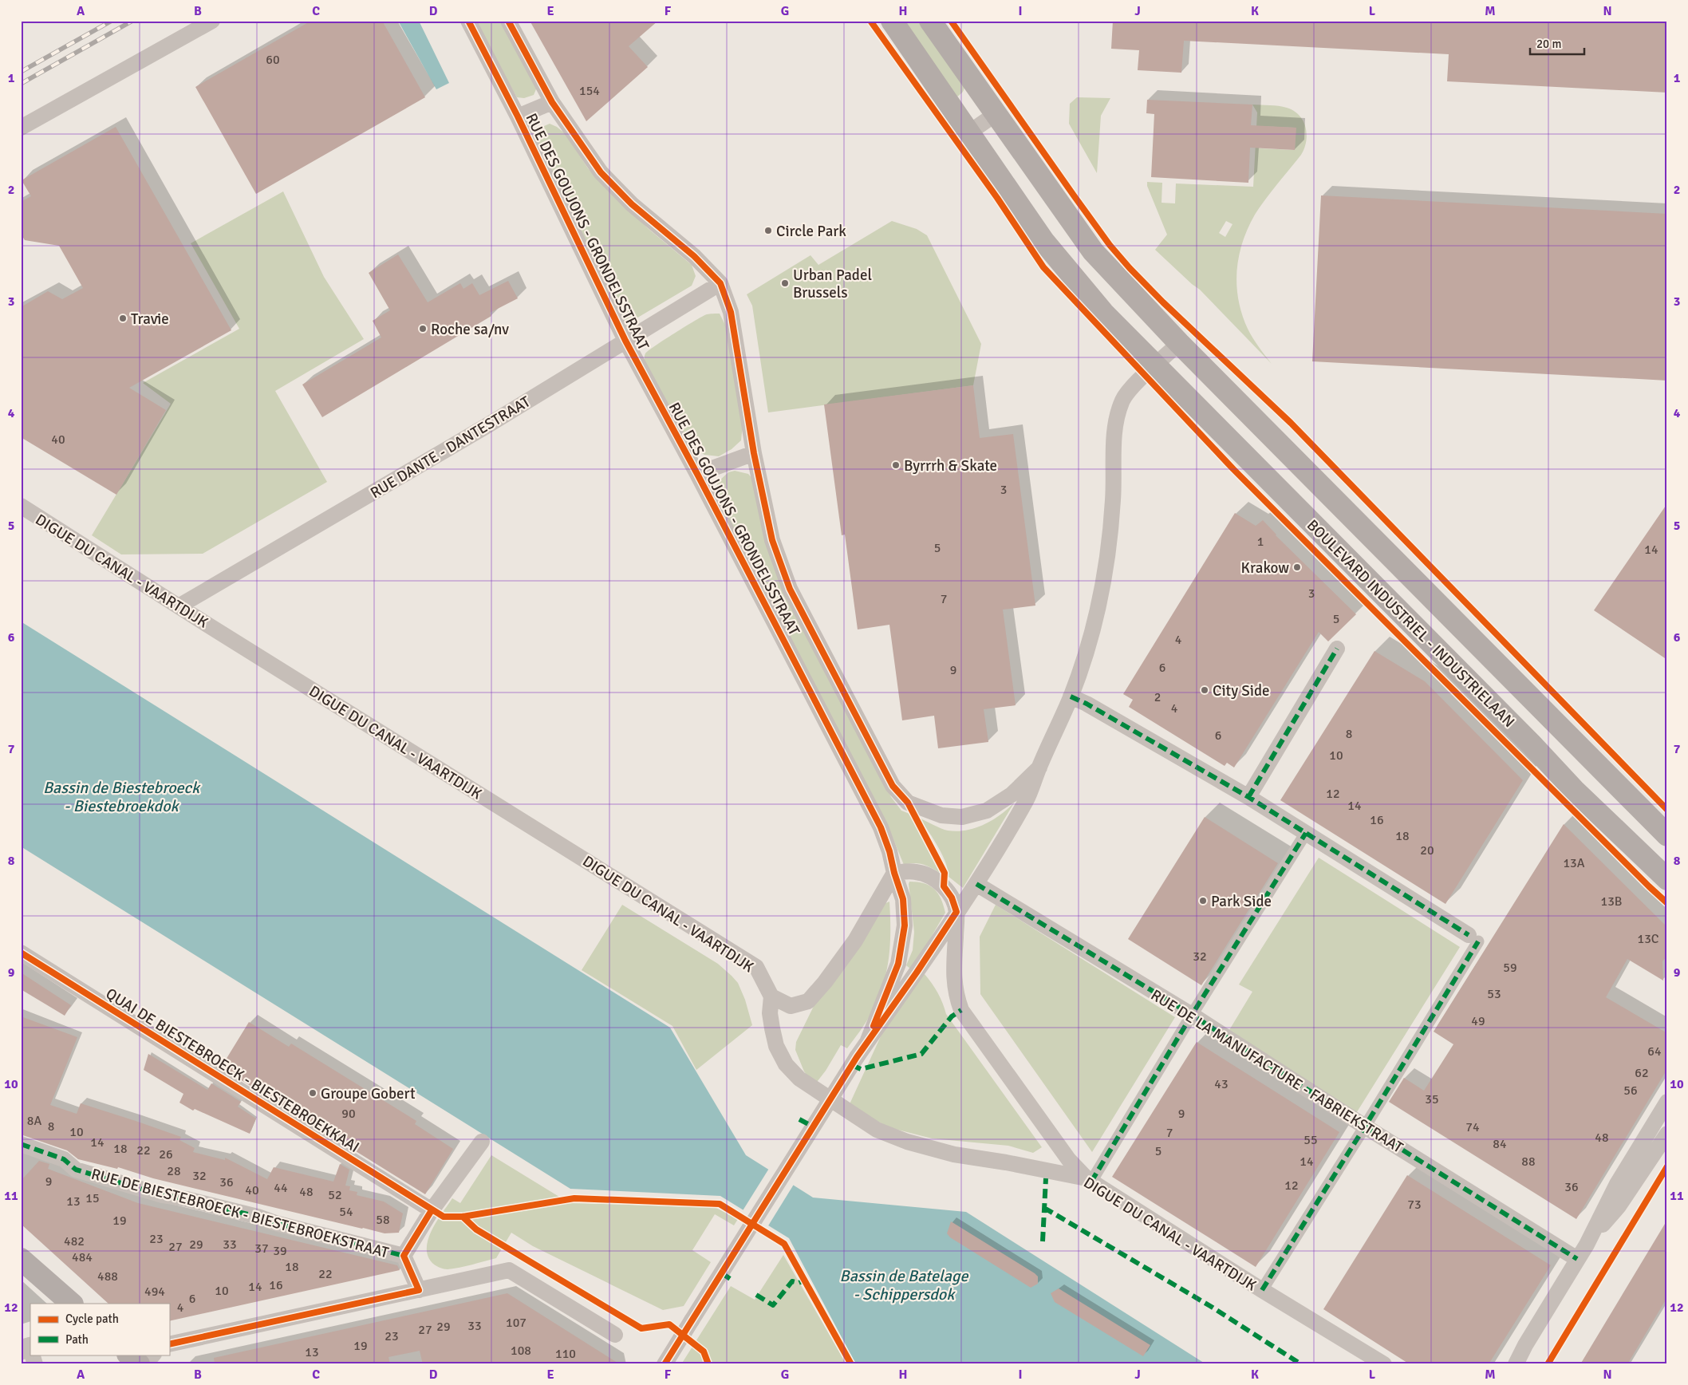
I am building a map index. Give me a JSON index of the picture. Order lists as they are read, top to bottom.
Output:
{
  "streets": {
    "main road": ["BOULEVARD INDUSTRIEL - INDUSTRIELAAN"],
    "street": [
      "RUE DES GOUJONS - GRONDELSSTRAAT",
      "RUE DANTE - DANTESTRAAT",
      "DIGUE DU CANAL - VAARTDIJK",
      "QUAI DE BIESTEBROECK - BIESTEBROEKKAAI",
      "RUE DE LA MANUFACTURE - FABRIEKSTRAAT",
      "RUE DE BIESTEBROECK - BIESTEBROEKSTRAAT"
    ]
  },
  "crossings": [
    ["RUE DES GOUJONS - GRONDELSSTRAAT", "RUE DANTE - DANTESTRAAT"],
    ["RUE DANTE - DANTESTRAAT", "DIGUE DU CANAL - VAARTDIJK"]
  ],
  "water": ["Bassin de Biestebroeck - Biestebroekdok", "Bassin de Batelage - Schippersdok"],
  "places": [
    "Circle Park",
    "Urban Padel Brussels",
    "Travie",
    "Roche sa/nv",
    "Byrrrh & Skate",
    "Krakow",
    "City Side",
    "Park Side",
    "Groupe Gobert"
  ],
  "house_numbers": [
    "60",
    "154",
    "40",
    "3",
    "1",
    "5",
    "14",
    "3",
    "7",
    "5",
    "4",
    "6",
    "9",
    "2",
    "4",
    "8",
    "6",
    "10",
    "12",
    "14",
    "16",
    "18",
    "20",
    "13A",
    "13B",
    "13C",
    "32",
    "59",
    "53",
    "49",
    "64",
    "62",
    "43",
    "56",
    "35",
    "90",
    "9",
    "8A",
    "8",
    "74",
    "10",
    "7",
    "48",
    "55",
    "14",
    "84",
    "18",
    "22",
    "5",
    "26",
    "14",
    "88",
    "28",
    "32",
    "9",
    "36",
    "12",
    "36",
    "44",
    "40",
    "48",
    "52",
    "15",
    "13",
    "73",
    "54",
    "58",
    "19",
    "23",
    "482",
    "29",
    "33",
    "27",
    "37",
    "39",
    "484",
    "18",
    "22",
    "488",
    "16",
    "14",
    "10",
    "494",
    "6",
    "4",
    "107",
    "33",
    "29",
    "27",
    "23",
    "19",
    "108",
    "13",
    "110"
  ],
  "legend": ["Cycle path", "Path"],
  "scale_bar": "20 m",
  "grid": {
    "columns": [
      "A",
      "B",
      "C",
      "D",
      "E",
      "F",
      "G",
      "H",
      "I",
      "J",
      "K",
      "L",
      "M",
      "N"
    ],
    "rows": [
      "1",
      "2",
      "3",
      "4",
      "5",
      "6",
      "7",
      "8",
      "9",
      "10",
      "11",
      "12"
    ]
  }
}
